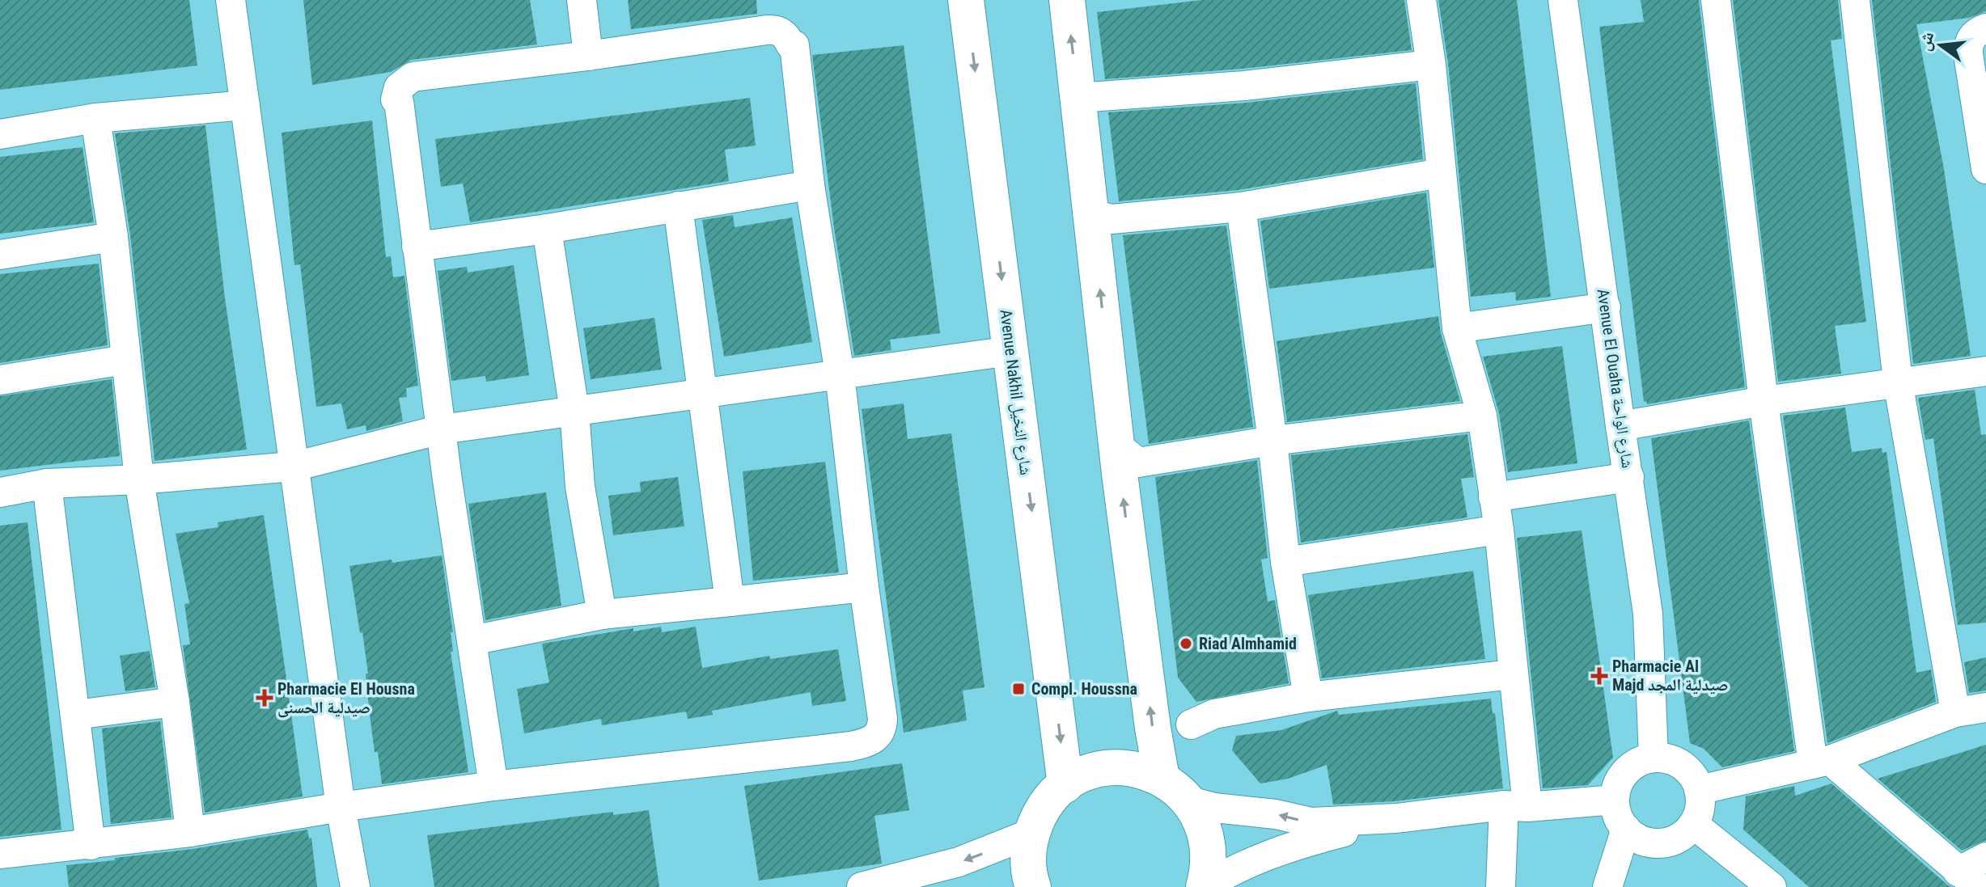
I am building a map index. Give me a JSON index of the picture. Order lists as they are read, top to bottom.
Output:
{
  "streets": {
    "street": ["Avenue El Ouaha شارع الواحة", "Avenue Nakhil شارع النخيل"]
  },
  "places": {
    "other": ["Riad Almhamid"],
    "health": ["Pharmacie Al Majd صيدلية المجد", "Pharmacie El Housna صيدلية الحسنى"],
    "transit": ["Compl. Houssna"]
  },
  "north": "left"
}
